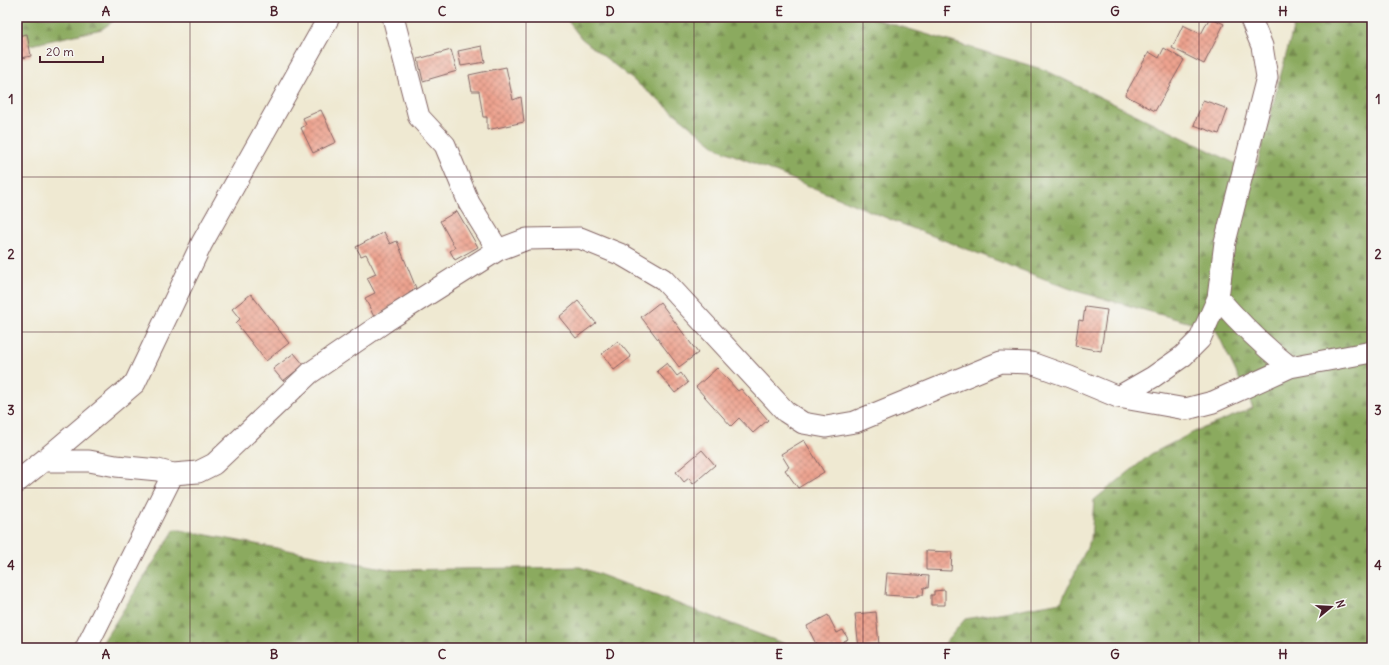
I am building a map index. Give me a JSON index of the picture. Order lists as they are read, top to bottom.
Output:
{
  "scale_bar": "20 m",
  "north": "right",
  "grid": {
    "columns": [
      "A",
      "B",
      "C",
      "D",
      "E",
      "F",
      "G",
      "H"
    ],
    "rows": [
      "1",
      "2",
      "3",
      "4"
    ]
  }
}
